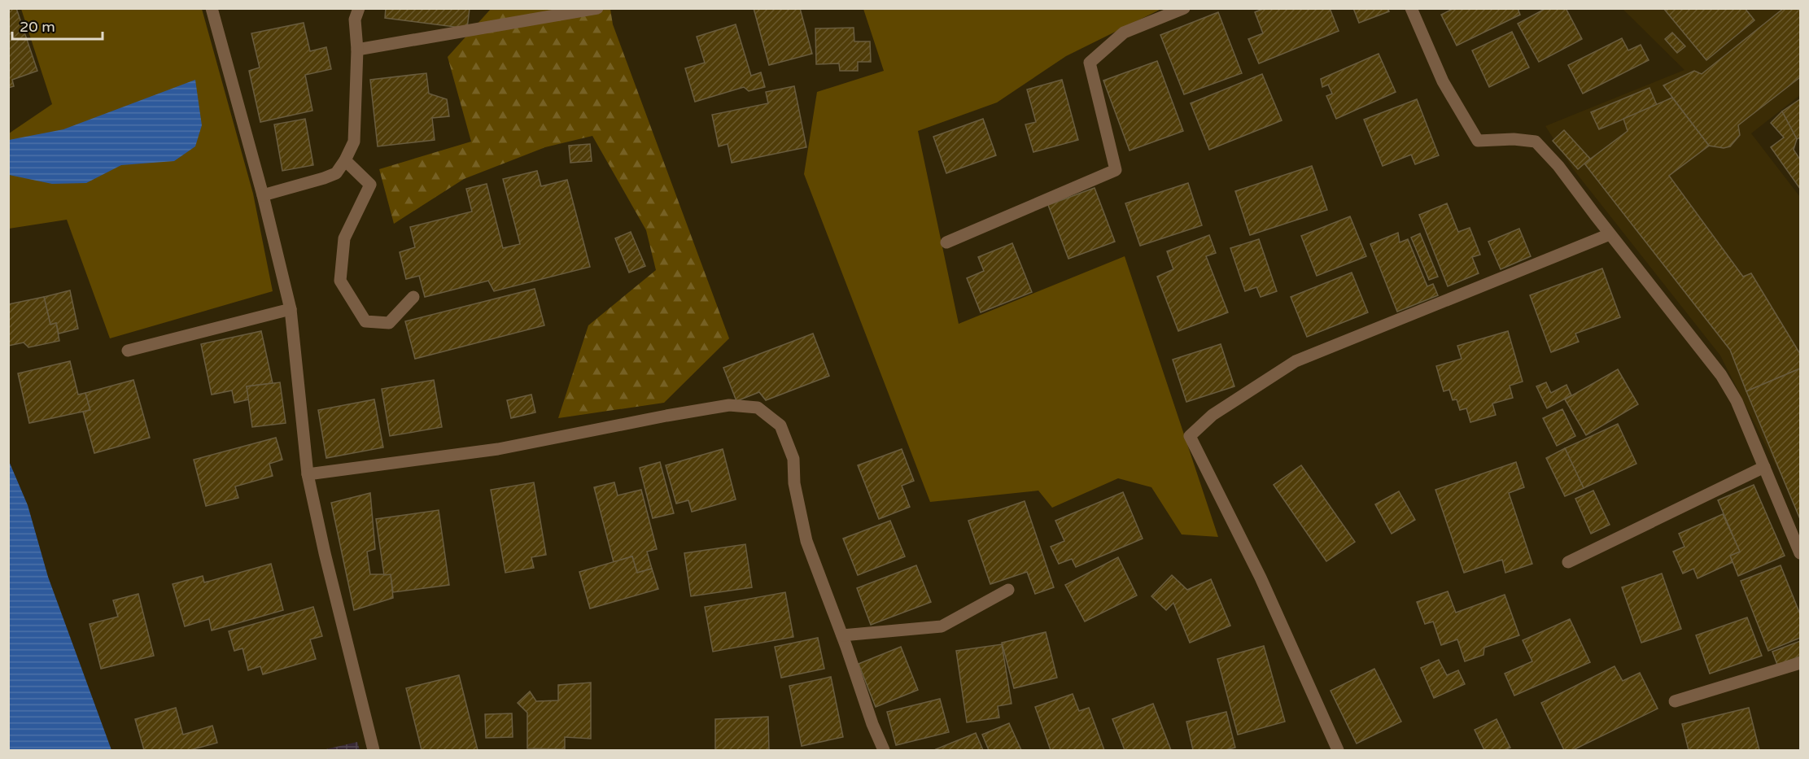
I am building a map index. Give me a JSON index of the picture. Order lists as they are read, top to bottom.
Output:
{
  "scale_bar": "20 m"
}
